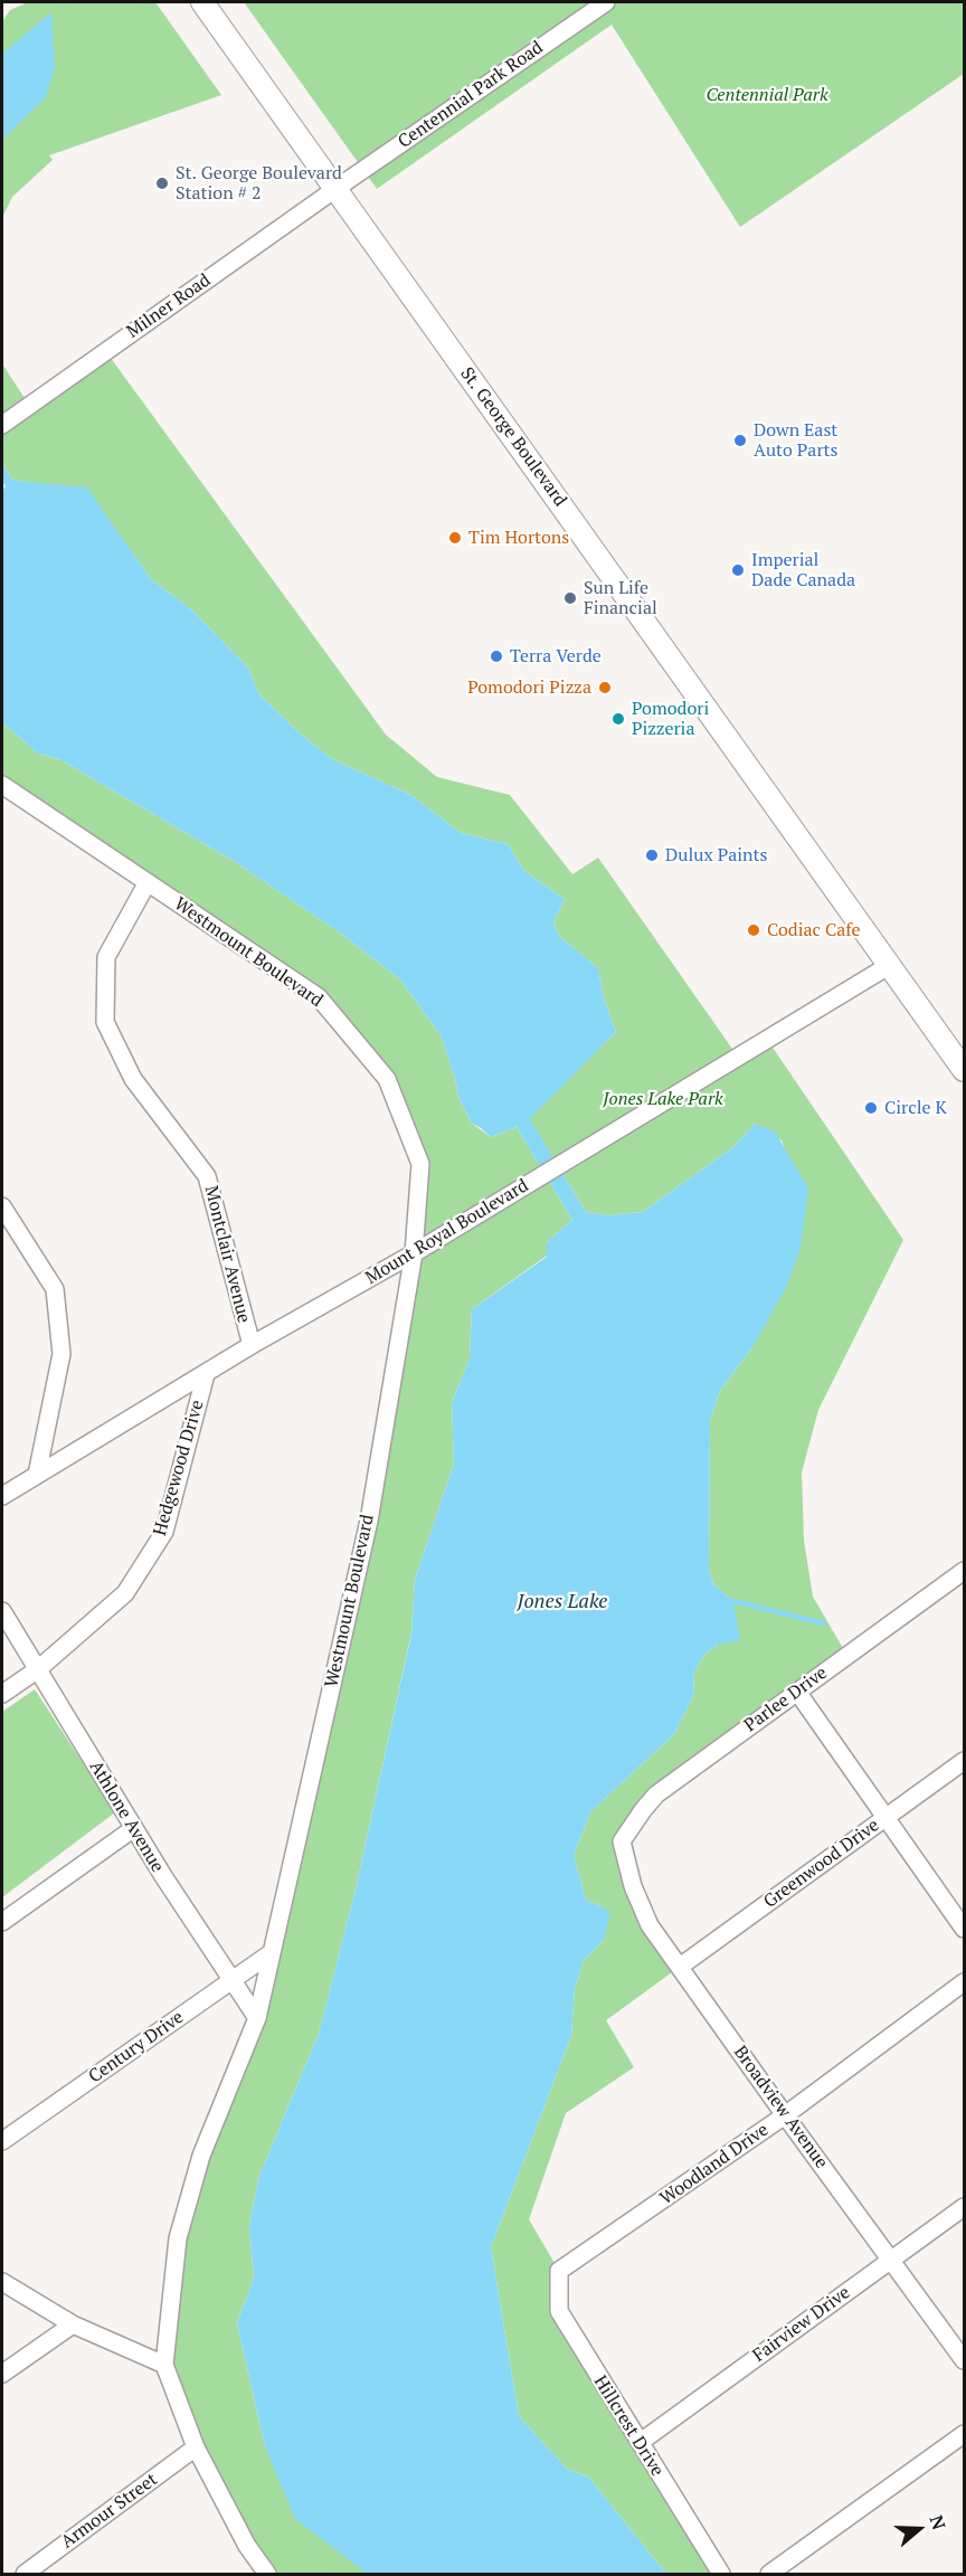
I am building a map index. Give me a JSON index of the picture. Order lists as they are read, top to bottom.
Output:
{
  "streets": {
    "main road": ["St. George Boulevard"],
    "street": [
      "Centennial Park Road",
      "Milner Road",
      "Westmount Boulevard",
      "Mount Royal Boulevard",
      "Montclair Avenue",
      "Hedgewood Drive",
      "Parlee Drive",
      "Athlone Avenue",
      "Greenwood Drive",
      "Century Drive",
      "Broadview Avenue",
      "Woodland Drive",
      "Fairview Drive",
      "Hillcrest Drive",
      "Armour Street"
    ]
  },
  "crossings": [
    ["Centennial Park Road", "Milner Road"],
    ["Centennial Park Road", "St. George Boulevard"],
    ["Milner Road", "St. George Boulevard"],
    ["St. George Boulevard", "Mount Royal Boulevard"],
    ["Westmount Boulevard", "Mount Royal Boulevard"],
    ["Westmount Boulevard", "Montclair Avenue"],
    ["Westmount Boulevard", "Athlone Avenue"],
    ["Westmount Boulevard", "Century Drive"],
    ["Westmount Boulevard", "Armour Street"],
    ["Mount Royal Boulevard", "Montclair Avenue"],
    ["Mount Royal Boulevard", "Hedgewood Drive"],
    ["Hedgewood Drive", "Athlone Avenue"],
    ["Parlee Drive", "Broadview Avenue"],
    ["Athlone Avenue", "Century Drive"],
    ["Greenwood Drive", "Broadview Avenue"],
    ["Broadview Avenue", "Woodland Drive"],
    ["Broadview Avenue", "Fairview Drive"],
    ["Woodland Drive", "Hillcrest Drive"],
    ["Fairview Drive", "Hillcrest Drive"]
  ],
  "water": ["Jones Lake"],
  "parks": ["Centennial Park", "Jones Lake Park"],
  "places": [
    "St. George Boulevard Station # 2",
    "Down East Auto Parts",
    "Tim Hortons",
    "Imperial Dade Canada",
    "Sun Life Financial",
    "Terra Verde",
    "Pomodori Pizza",
    "Pomodori Pizzeria",
    "Dulux Paints",
    "Codiac Cafe",
    "Circle K"
  ],
  "north": "right"
}
